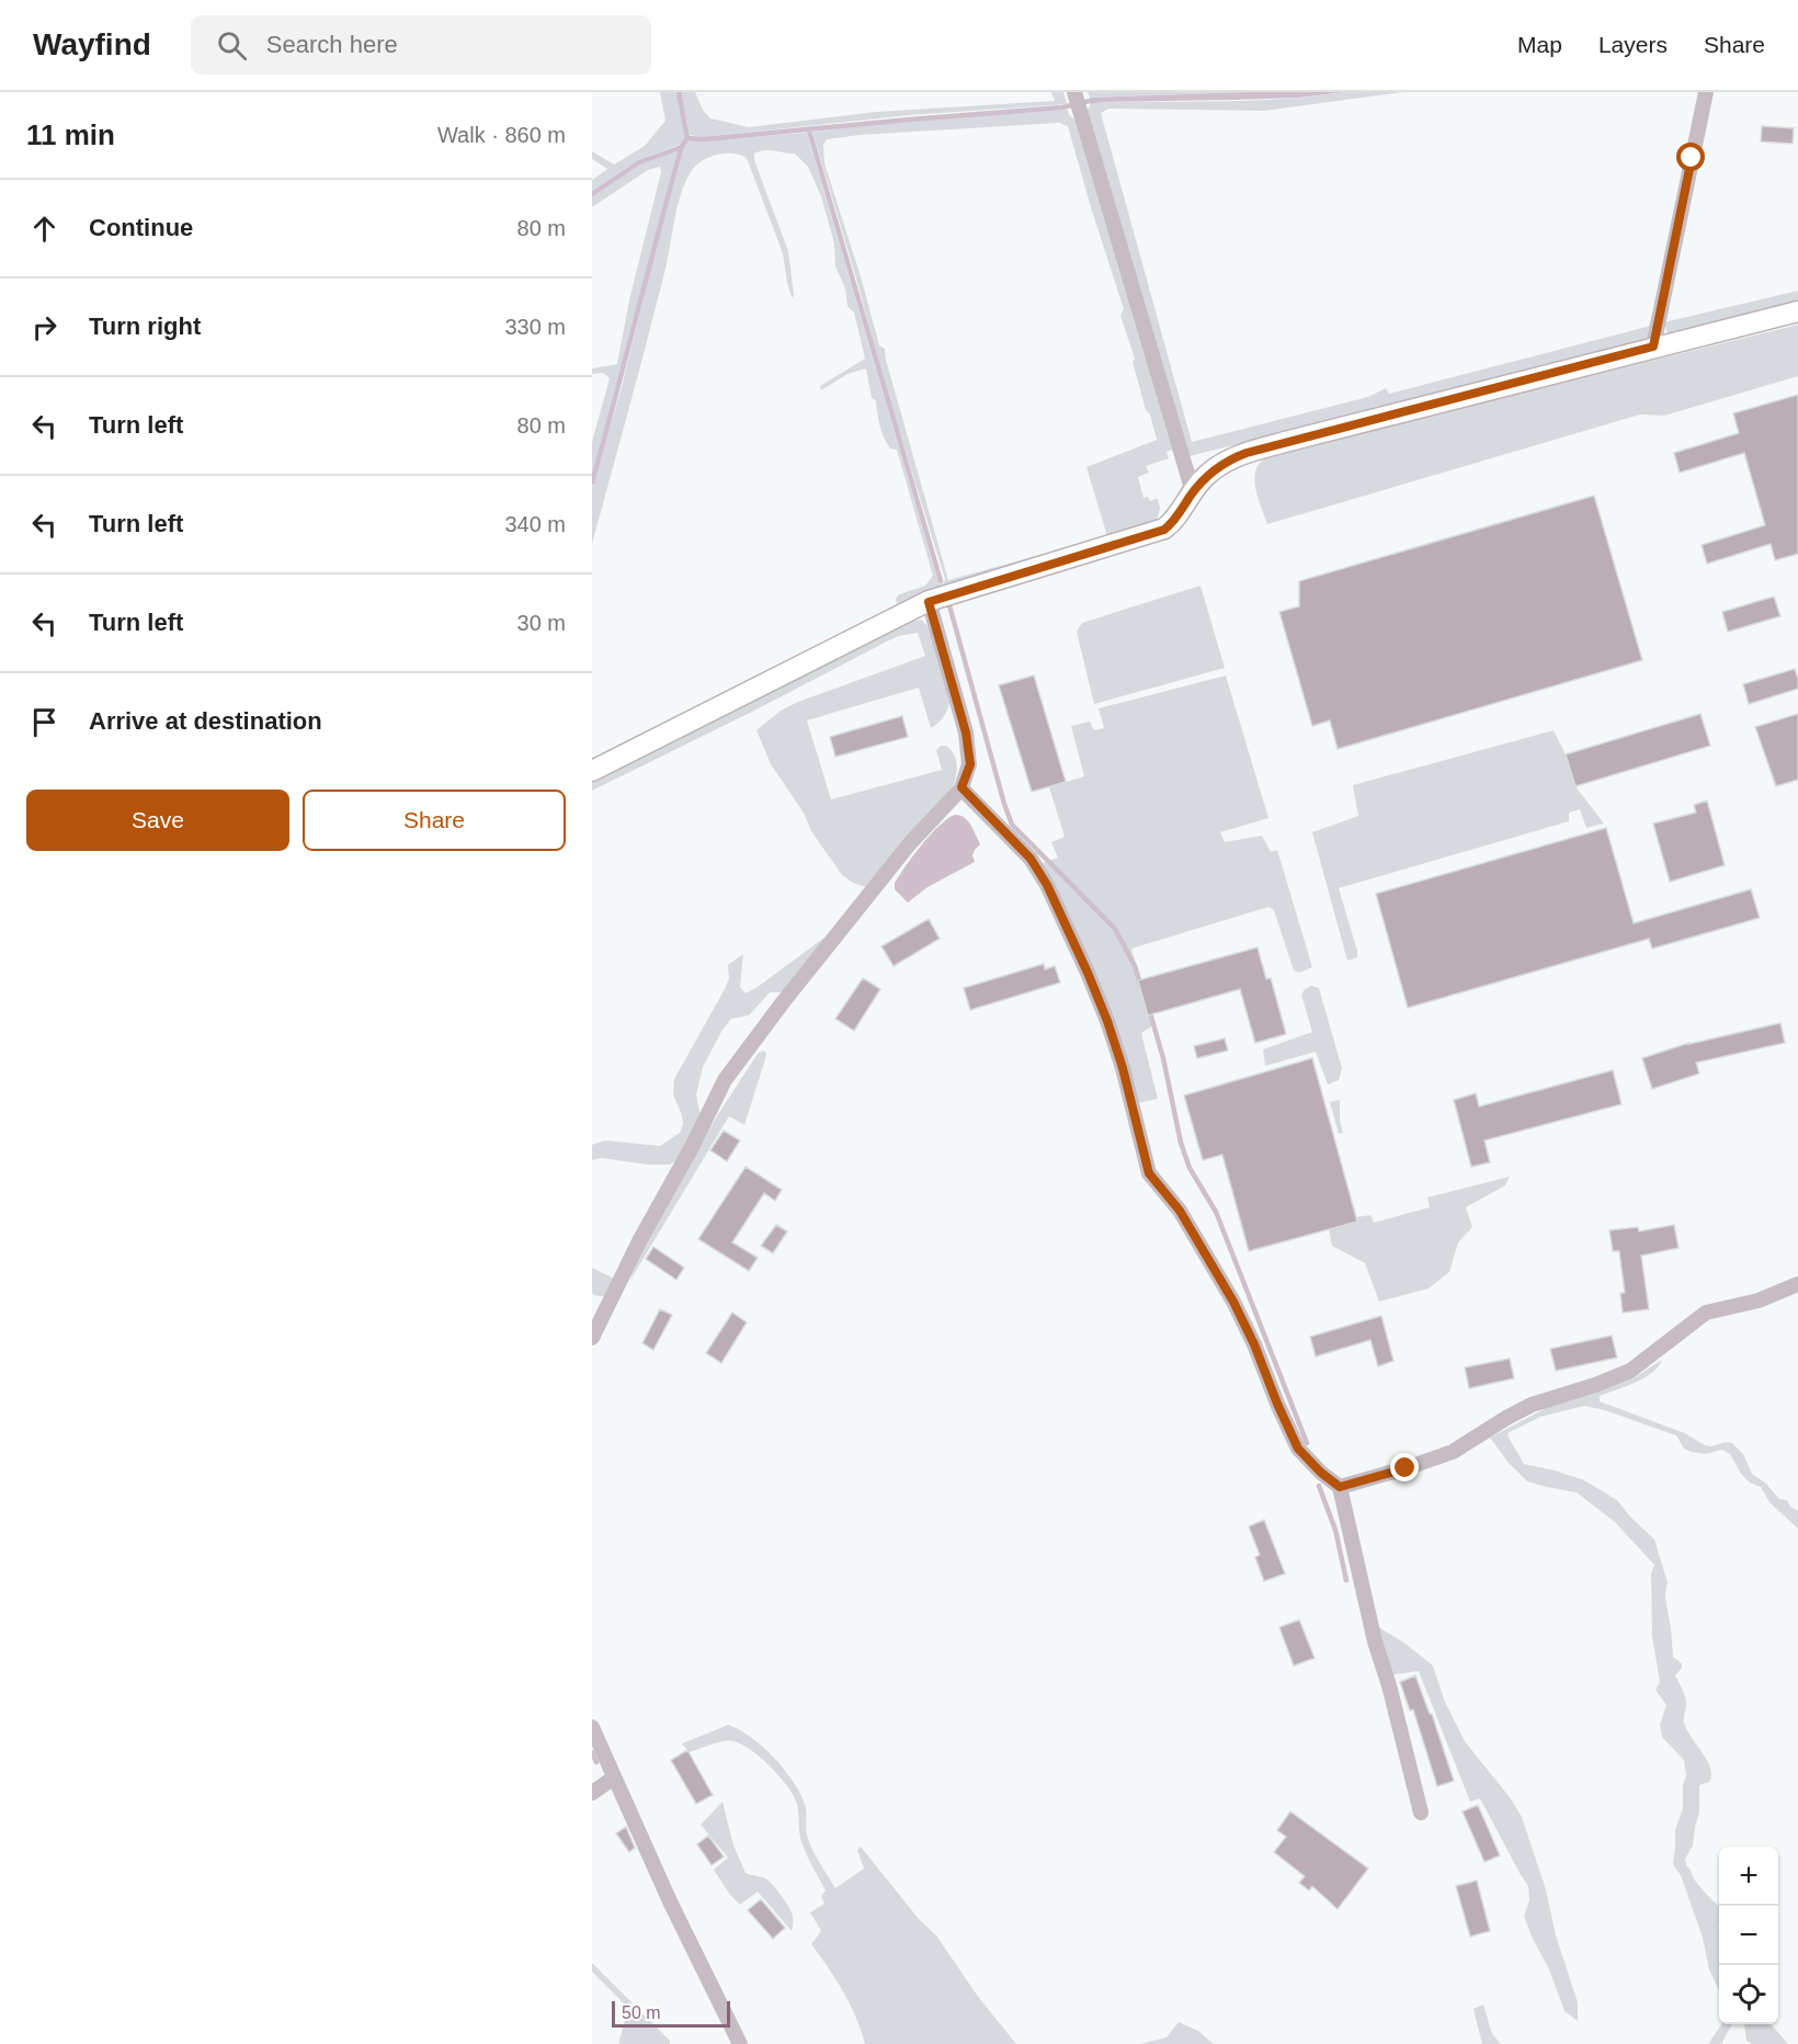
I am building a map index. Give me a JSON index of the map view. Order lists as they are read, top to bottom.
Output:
{
  "scale_bar": "50 m",
  "page": {
    "header": "Wayfind",
    "search": "Search here",
    "nav": ["Map", "Layers", "Share"],
    "heading": ["11 min", "Walk · 860 m"],
    "list": [
      ["Continue", "80 m"],
      ["Turn right", "330 m"],
      ["Turn left", "80 m"],
      ["Turn left", "340 m"],
      ["Turn left", "30 m"],
      "Arrive at destination"
    ],
    "buttons": ["Save", "Share"],
    "map_buttons": ["+", "−"],
    "scale": "50 m"
  }
}
